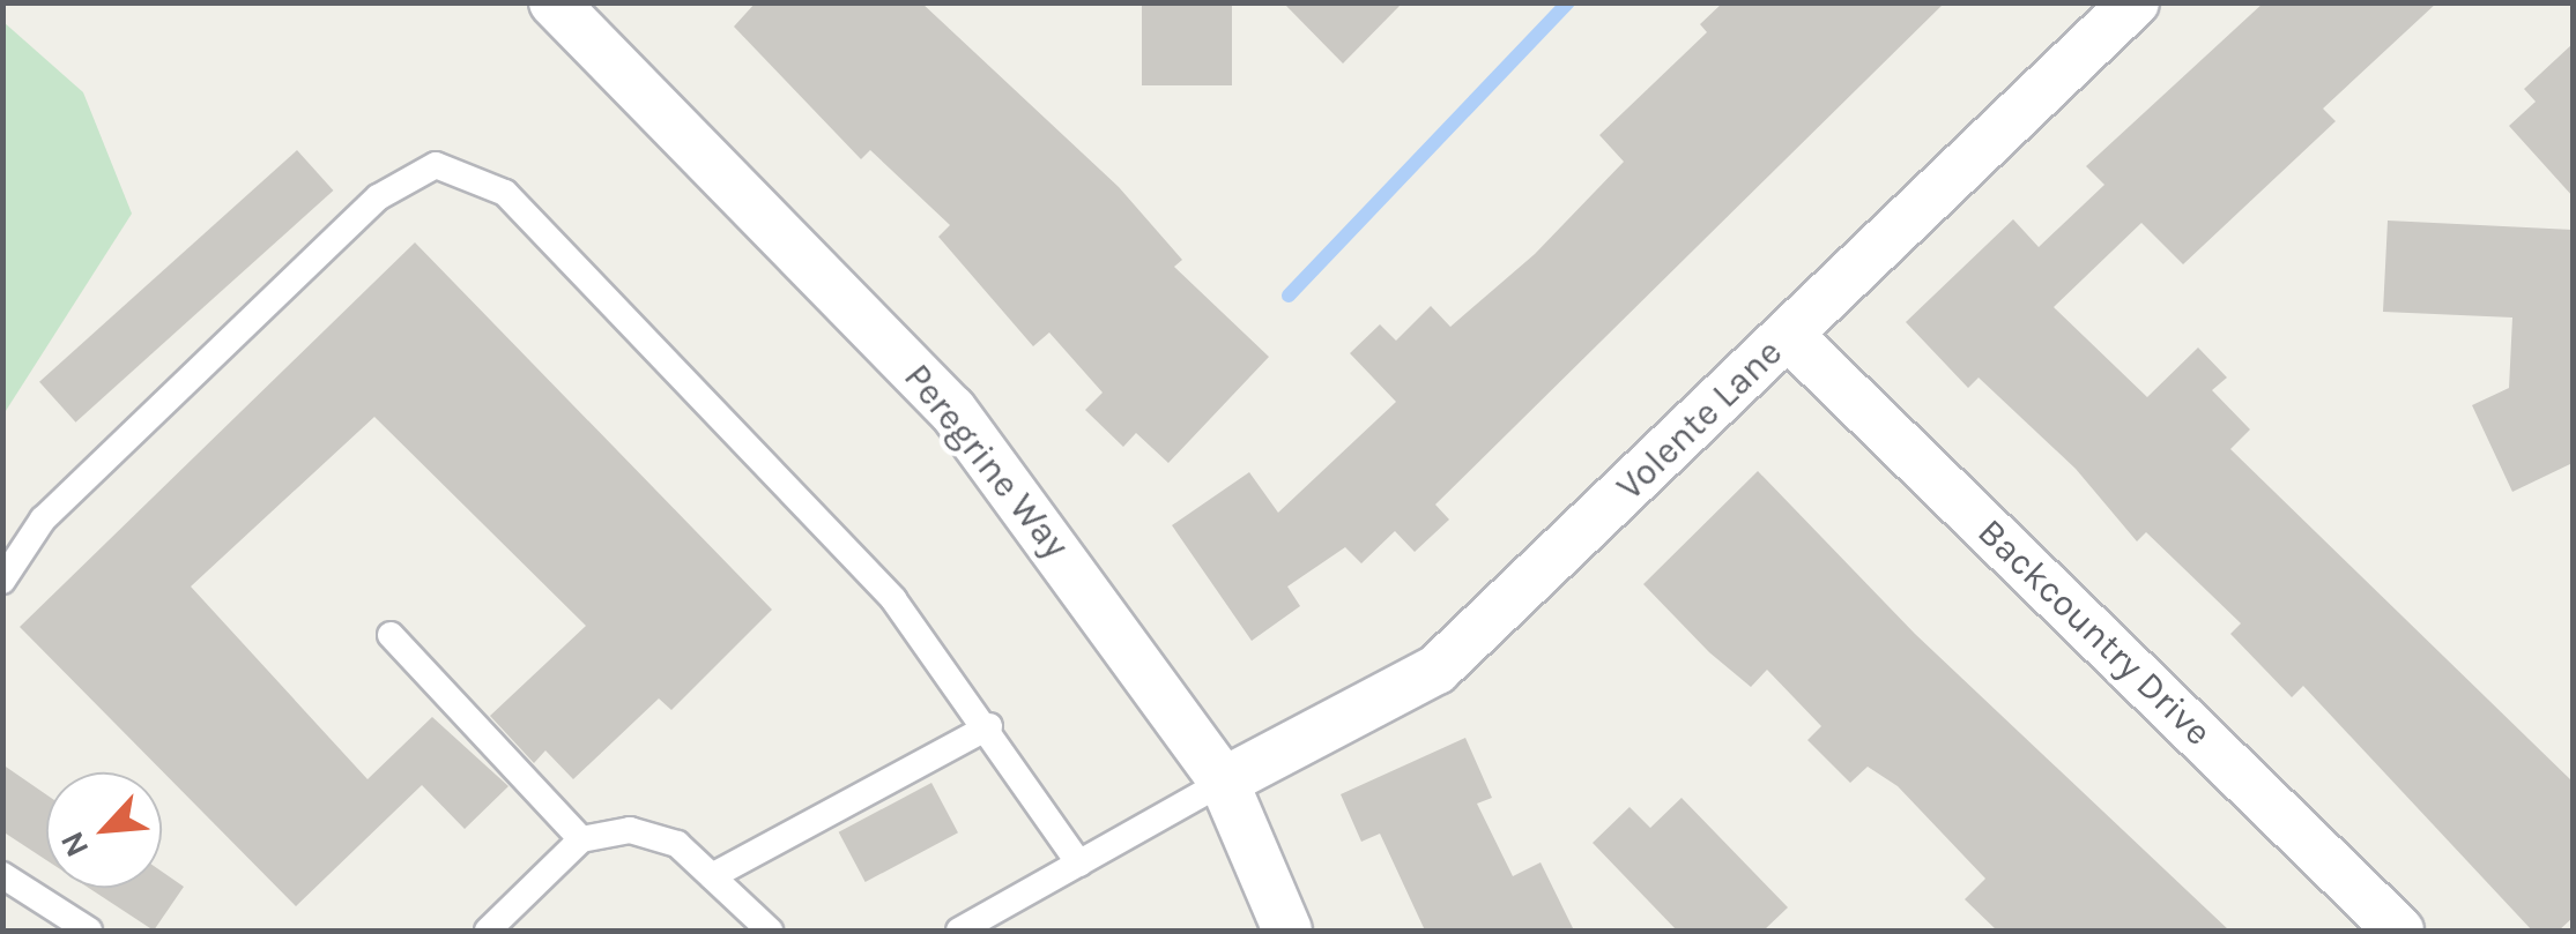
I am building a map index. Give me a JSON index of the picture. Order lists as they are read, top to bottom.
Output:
{
  "streets": {
    "street": ["Volente Lane", "Peregrine Way", "Backcountry Drive"]
  },
  "crossings": [
    ["Volente Lane", "Peregrine Way"],
    ["Volente Lane", "Backcountry Drive"]
  ],
  "north": "bottom left"
}
